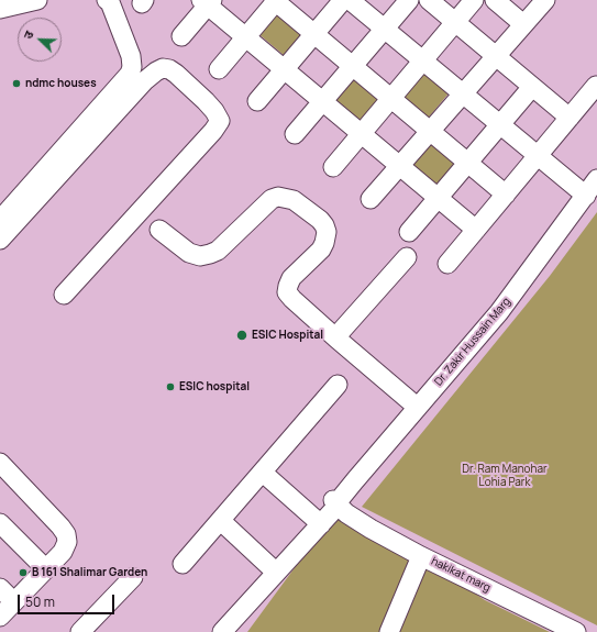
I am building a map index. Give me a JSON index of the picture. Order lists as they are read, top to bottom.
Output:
{
  "streets": {
    "street": ["Dr. Zakir Hussain Marg", "hakikat marg"]
  },
  "crossings": [
    ["Dr. Zakir Hussain Marg", "hakikat marg"]
  ],
  "parks": ["Dr. Ram Manohar Lohia Park"],
  "places": [
    "ndmc houses",
    "ESIC Hospital",
    "ESIC hospital",
    "B 161 Shalimar Garden"
  ],
  "scale_bar": "50 m",
  "north": "top left"
}
